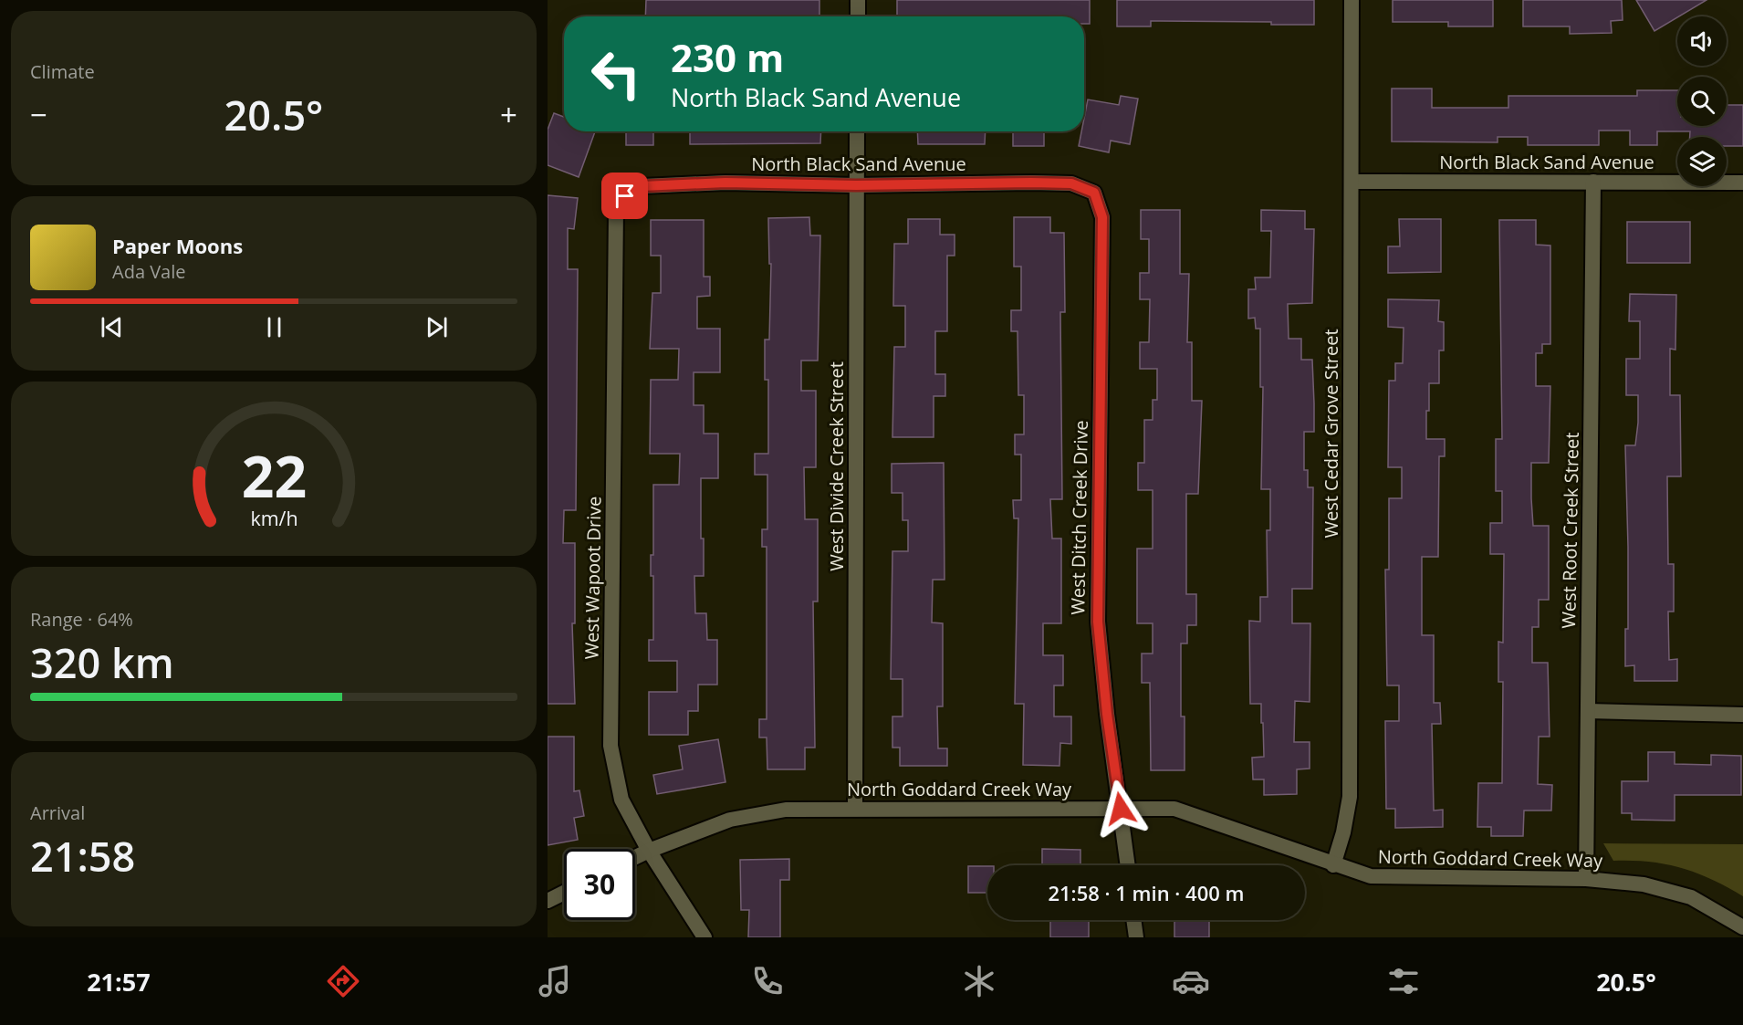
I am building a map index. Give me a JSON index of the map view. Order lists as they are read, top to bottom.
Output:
{
  "streets": {
    "street": [
      "North Black Sand Avenue",
      "West Cedar Grove Street",
      "West Divide Creek Street",
      "West Ditch Creek Drive",
      "West Root Creek Street",
      "West Wapoot Drive",
      "North Goddard Creek Way"
    ]
  },
  "crossings": [
    ["North Black Sand Avenue", "West Cedar Grove Street"],
    ["North Black Sand Avenue", "West Divide Creek Street"],
    ["North Black Sand Avenue", "West Ditch Creek Drive"],
    ["North Black Sand Avenue", "West Root Creek Street"],
    ["North Black Sand Avenue", "West Wapoot Drive"],
    ["West Cedar Grove Street", "North Goddard Creek Way"],
    ["West Divide Creek Street", "North Goddard Creek Way"],
    ["West Ditch Creek Drive", "North Goddard Creek Way"],
    ["West Root Creek Street", "North Goddard Creek Way"],
    ["West Wapoot Drive", "North Goddard Creek Way"]
  ],
  "page": {
    "tile": [
      "Climate",
      ["Range · 64%", "320 km"],
      ["Arrival", "21:58"]
    ],
    "turn": ["230 m", "North Black Sand Avenue"],
    "heat": ["−", "20.5°", "+"],
    "song": ["Paper Moons", "Ada Vale"],
    "limit": "30",
    "trip": "21:58 · 1 min · 400 m",
    "tabs": ["21:57", "20.5°"],
    "gauge": ["22", "km/h"]
  }
}
